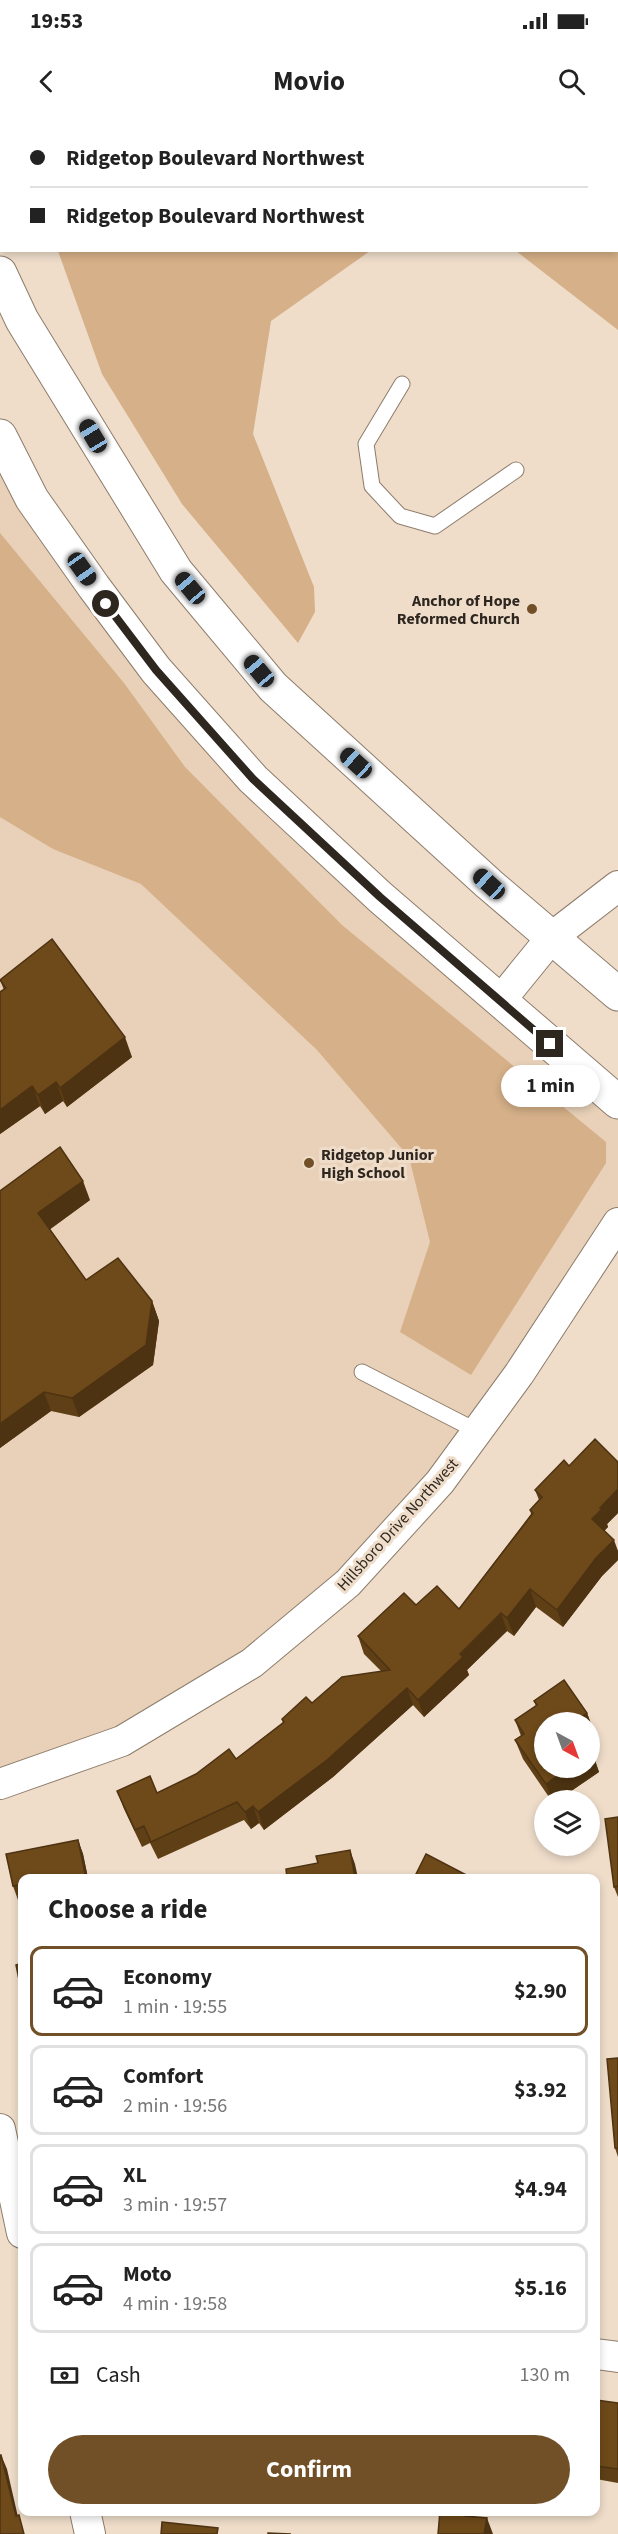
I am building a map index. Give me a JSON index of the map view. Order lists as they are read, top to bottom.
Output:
{
  "streets": {
    "street": ["Hillsboro Drive Northwest"]
  },
  "places": ["Anchor of Hope Reformed Church", "Ridgetop Junior High School"],
  "north": "bottom right",
  "page": {
    "status": "19:53",
    "header": "Movio",
    "banner": ["Ridgetop Boulevard Northwest", "Ridgetop Boulevard Northwest"],
    "bubble": "1 min",
    "heading": "Choose a ride",
    "list": [
      {
        "name": "Economy",
        "note": "1 min · 19:55",
        "value": "$2.90"
      },
      {
        "name": "Comfort",
        "note": "2 min · 19:56",
        "value": "$3.92"
      },
      {
        "name": "XL",
        "note": "3 min · 19:57",
        "value": "$4.94"
      },
      {
        "name": "Moto",
        "note": "4 min · 19:58",
        "value": "$5.16"
      }
    ],
    "pay": ["Cash", "130 m"],
    "buttons": "Confirm"
  }
}
